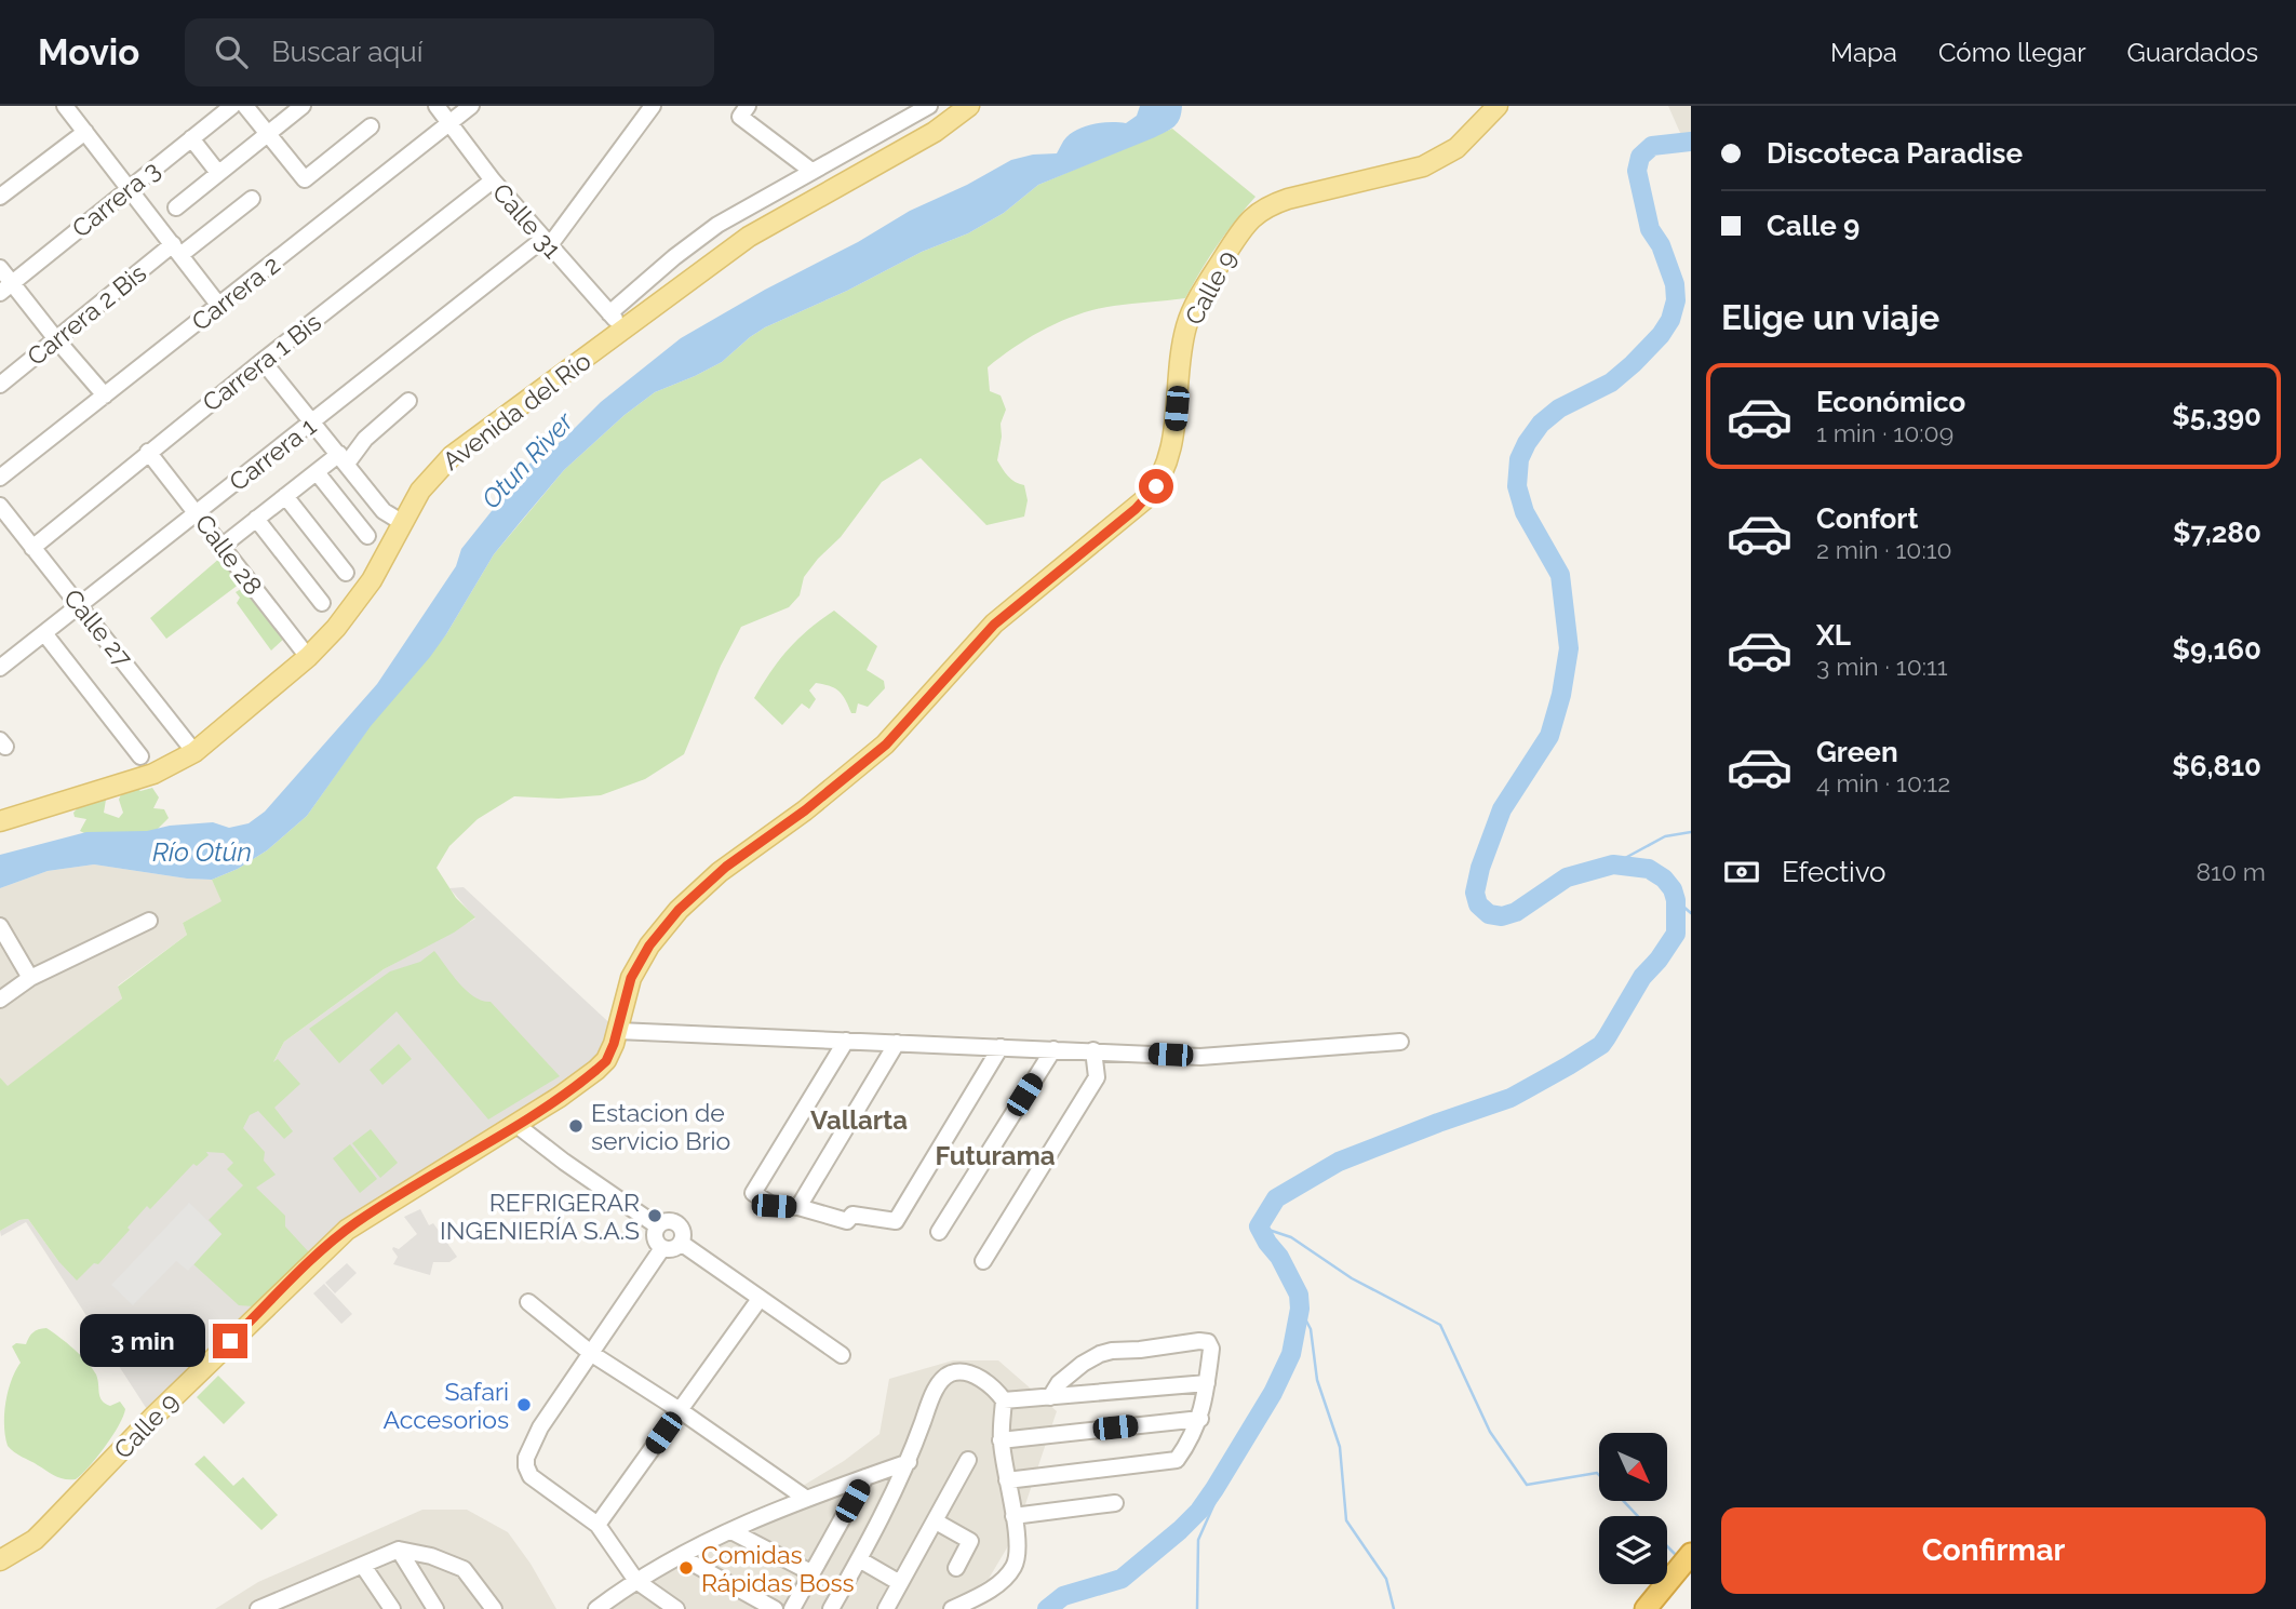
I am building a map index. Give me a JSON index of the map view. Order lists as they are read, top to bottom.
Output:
{
  "streets": {
    "main road": ["Calle 9", "Avenida del Río"],
    "street": [
      "Carrera 3",
      "Calle 31",
      "Carrera 2",
      "Carrera 2 Bis",
      "Carrera 1 Bis",
      "Carrera 1",
      "Calle 28",
      "Calle 27"
    ]
  },
  "crossings": [
    ["Calle 31", "Carrera 2"],
    ["Calle 31", "Carrera 1 Bis"],
    ["Calle 31", "Avenida del Río"],
    ["Calle 31", "Carrera 1"],
    ["Carrera 1 Bis", "Calle 28"],
    ["Carrera 1 Bis", "Calle 27"],
    ["Avenida del Río", "Calle 28"],
    ["Avenida del Río", "Calle 27"],
    ["Carrera 1", "Calle 28"],
    ["Carrera 1", "Calle 27"]
  ],
  "districts": ["Vallarta", "Futurama"],
  "water": ["Otun River", "Río Otún"],
  "places": [
    "Estacion de servicio Brio",
    "REFRIGERAR INGENIERÍA S.A.S",
    "Safari Accesorios",
    "Comidas Rápidas Boss"
  ],
  "north": "bottom right",
  "page": {
    "header": "Movio",
    "search": "Buscar aquí",
    "nav": ["Mapa", "Cómo llegar", "Guardados"],
    "banner": ["Discoteca Paradise", "Calle 9"],
    "heading": "Elige un viaje",
    "list": [
      {
        "name": "Económico",
        "note": "1 min · 10:09",
        "value": "$5,390"
      },
      {
        "name": "Confort",
        "note": "2 min · 10:10",
        "value": "$7,280"
      },
      {
        "name": "XL",
        "note": "3 min · 10:11",
        "value": "$9,160"
      },
      {
        "name": "Green",
        "note": "4 min · 10:12",
        "value": "$6,810"
      }
    ],
    "pay": ["Efectivo", "810 m"],
    "bubble": "3 min",
    "buttons": "Confirmar"
  }
}
